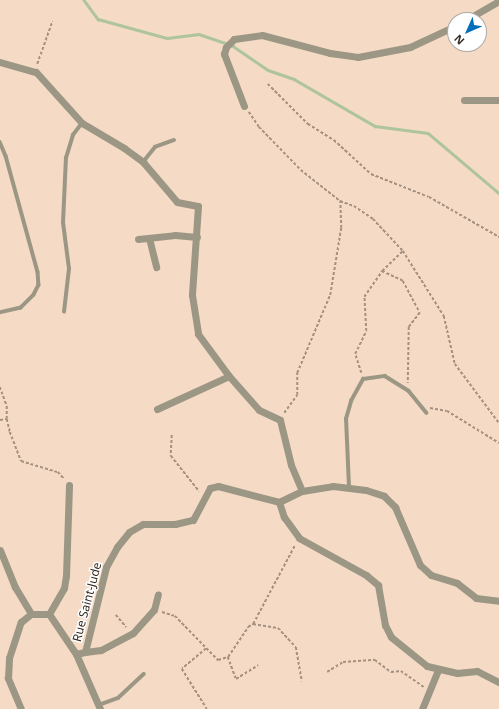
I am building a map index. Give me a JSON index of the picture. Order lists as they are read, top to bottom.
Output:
{
  "streets": {
    "street": ["Rue Saint-Jude"]
  },
  "north": "bottom left"
}
